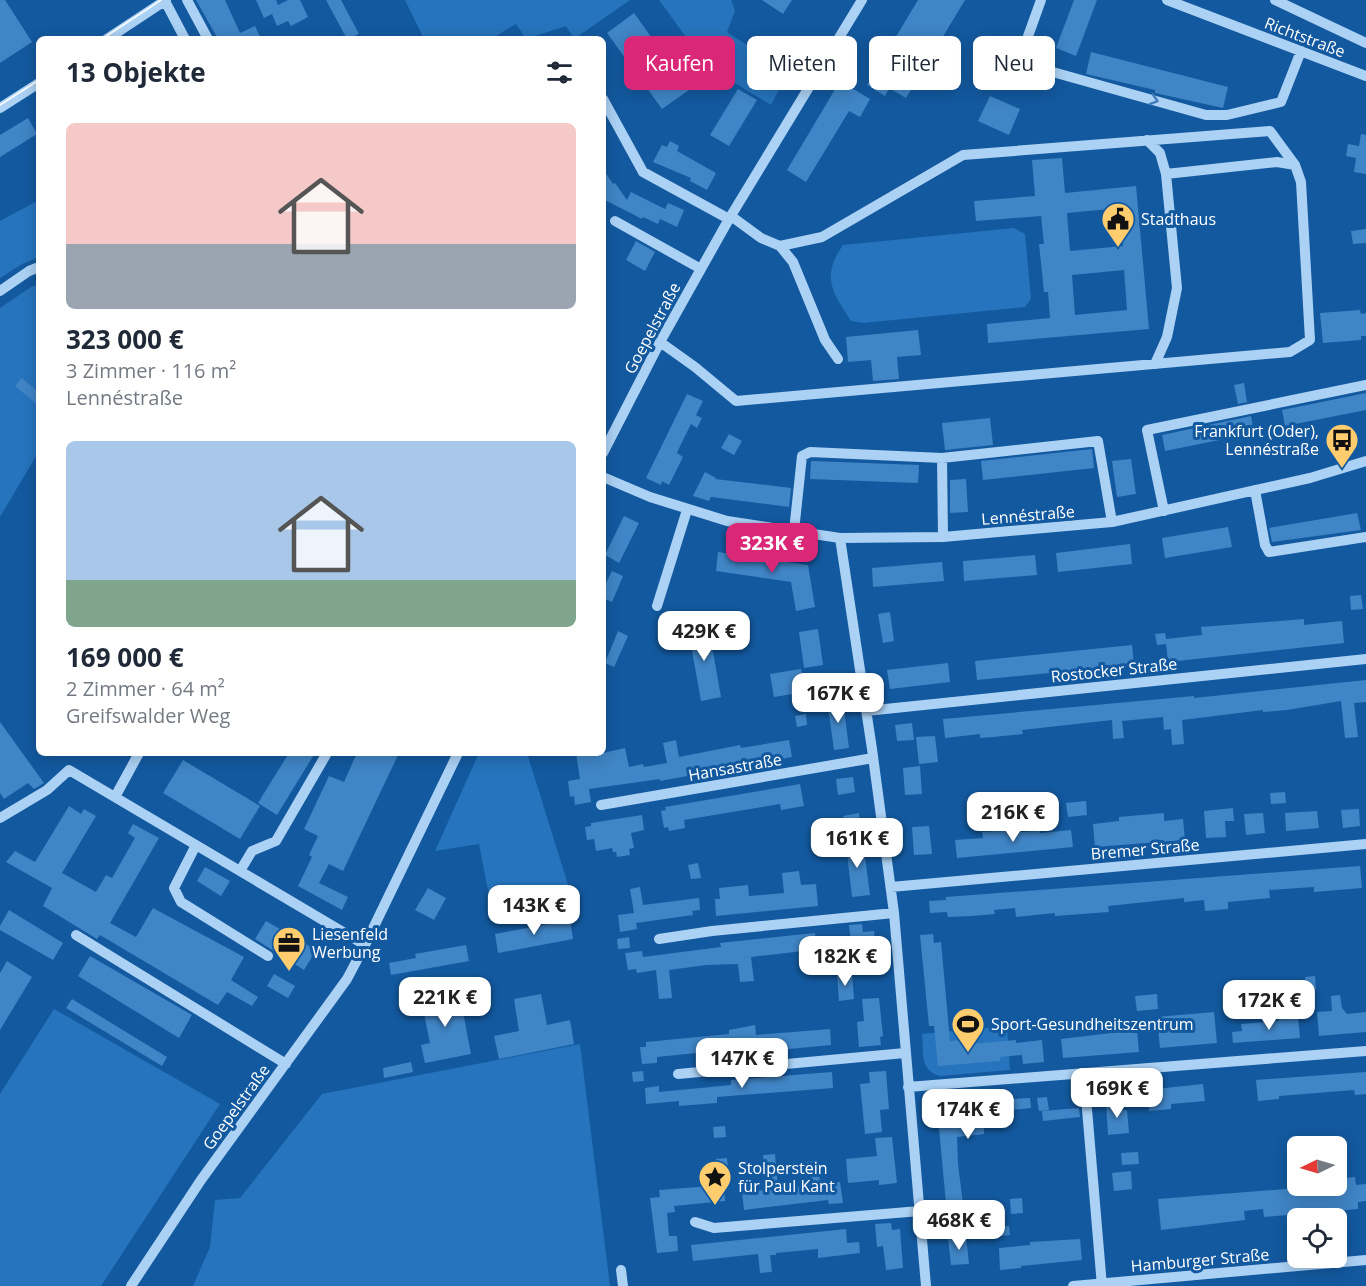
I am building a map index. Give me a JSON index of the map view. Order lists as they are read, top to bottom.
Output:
{
  "streets": {
    "street": [
      "Richtstraße",
      "Goepelstraße",
      "Lennéstraße",
      "Rostocker Straße",
      "Hansastraße",
      "Bremer Straße",
      "Hamburger Straße"
    ]
  },
  "places": {
    "public building": ["Stadthaus"],
    "bus stop": ["Frankfurt (Oder), Lennéstraße"],
    "office": ["Liesenfeld Werbung"],
    "sports": ["Sport-Gesundheitszentrum"],
    "place": ["Stolperstein für Paul Kant"]
  },
  "north": "left",
  "page": {
    "chip": [
      "Kaufen",
      "Mieten",
      "Filter",
      "Neu"
    ],
    "heading": "13 Objekte",
    "list": [
      {
        "name": "323 000 €",
        "note": "3 Zimmer · 116 m² · Lennéstraße"
      },
      {
        "name": "169 000 €",
        "note": "2 Zimmer · 64 m² · Greifswalder Weg"
      }
    ],
    "price": [
      "323K €",
      "429K €",
      "167K €",
      "216K €",
      "161K €",
      "143K €",
      "182K €",
      "221K €",
      "172K €",
      "147K €",
      "169K €",
      "174K €",
      "468K €"
    ]
  }
}
